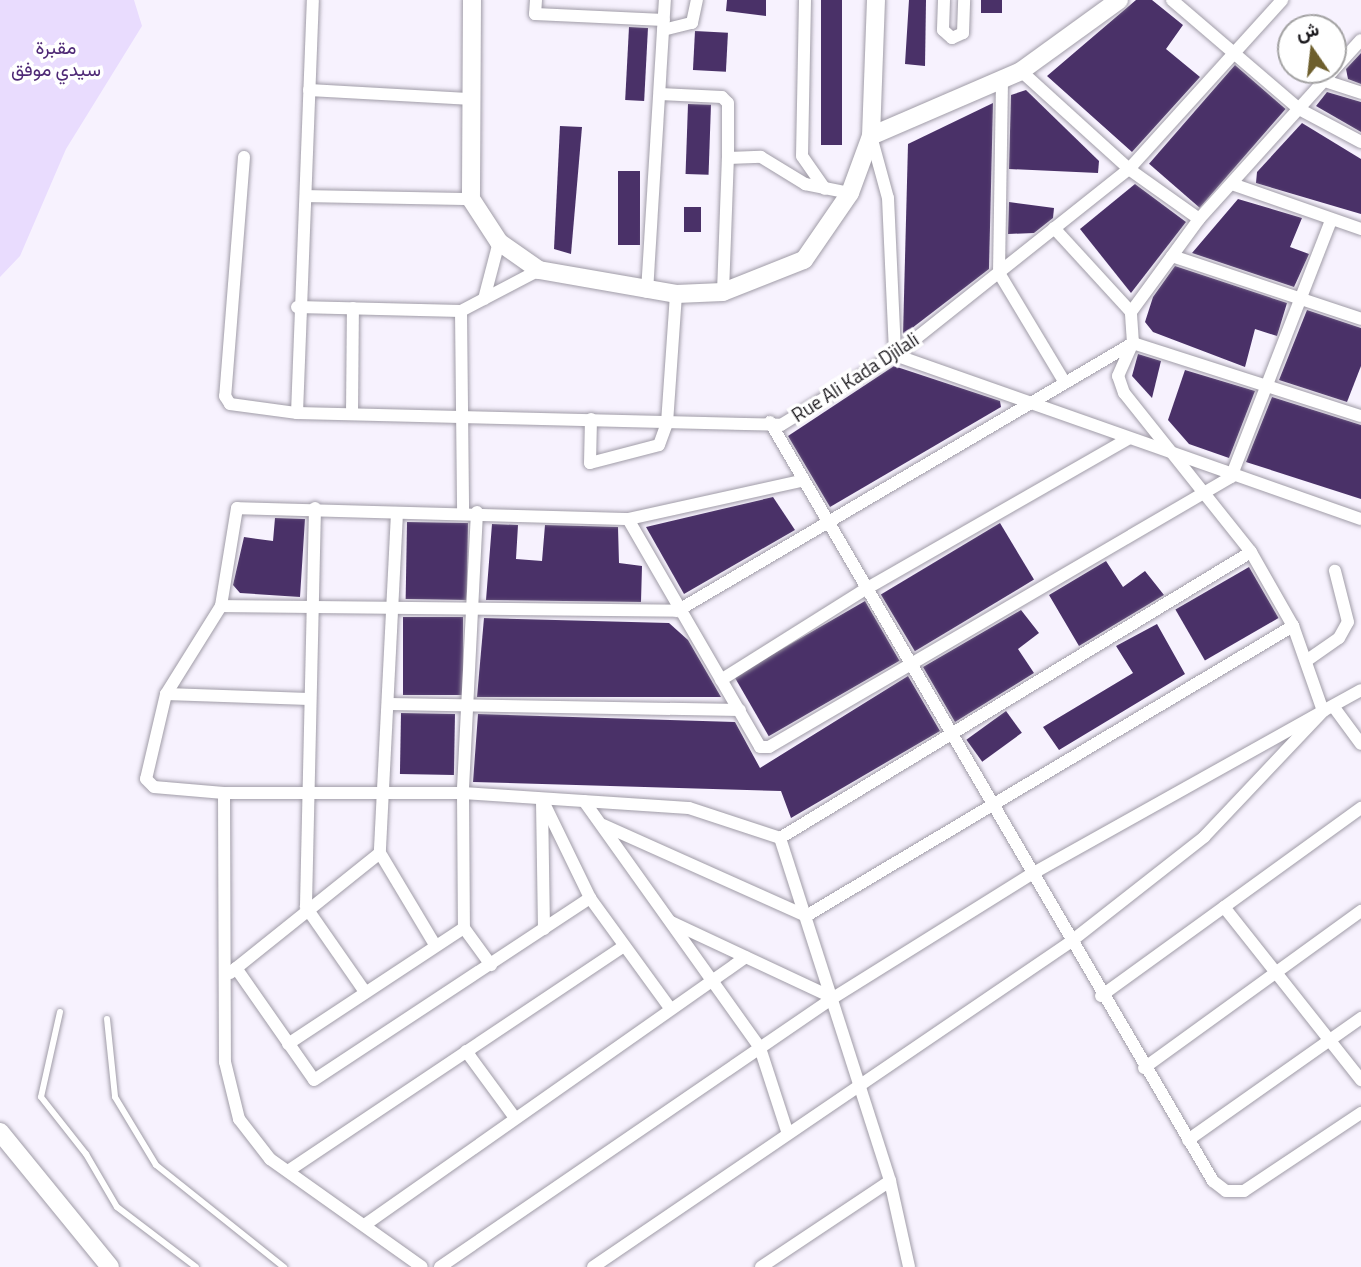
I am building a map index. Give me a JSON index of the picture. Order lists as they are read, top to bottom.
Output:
{
  "streets": {
    "street": ["Rue Ali Kada Djilali"]
  },
  "parks": ["مقبرة سيدي موفق"],
  "north": "top"
}
